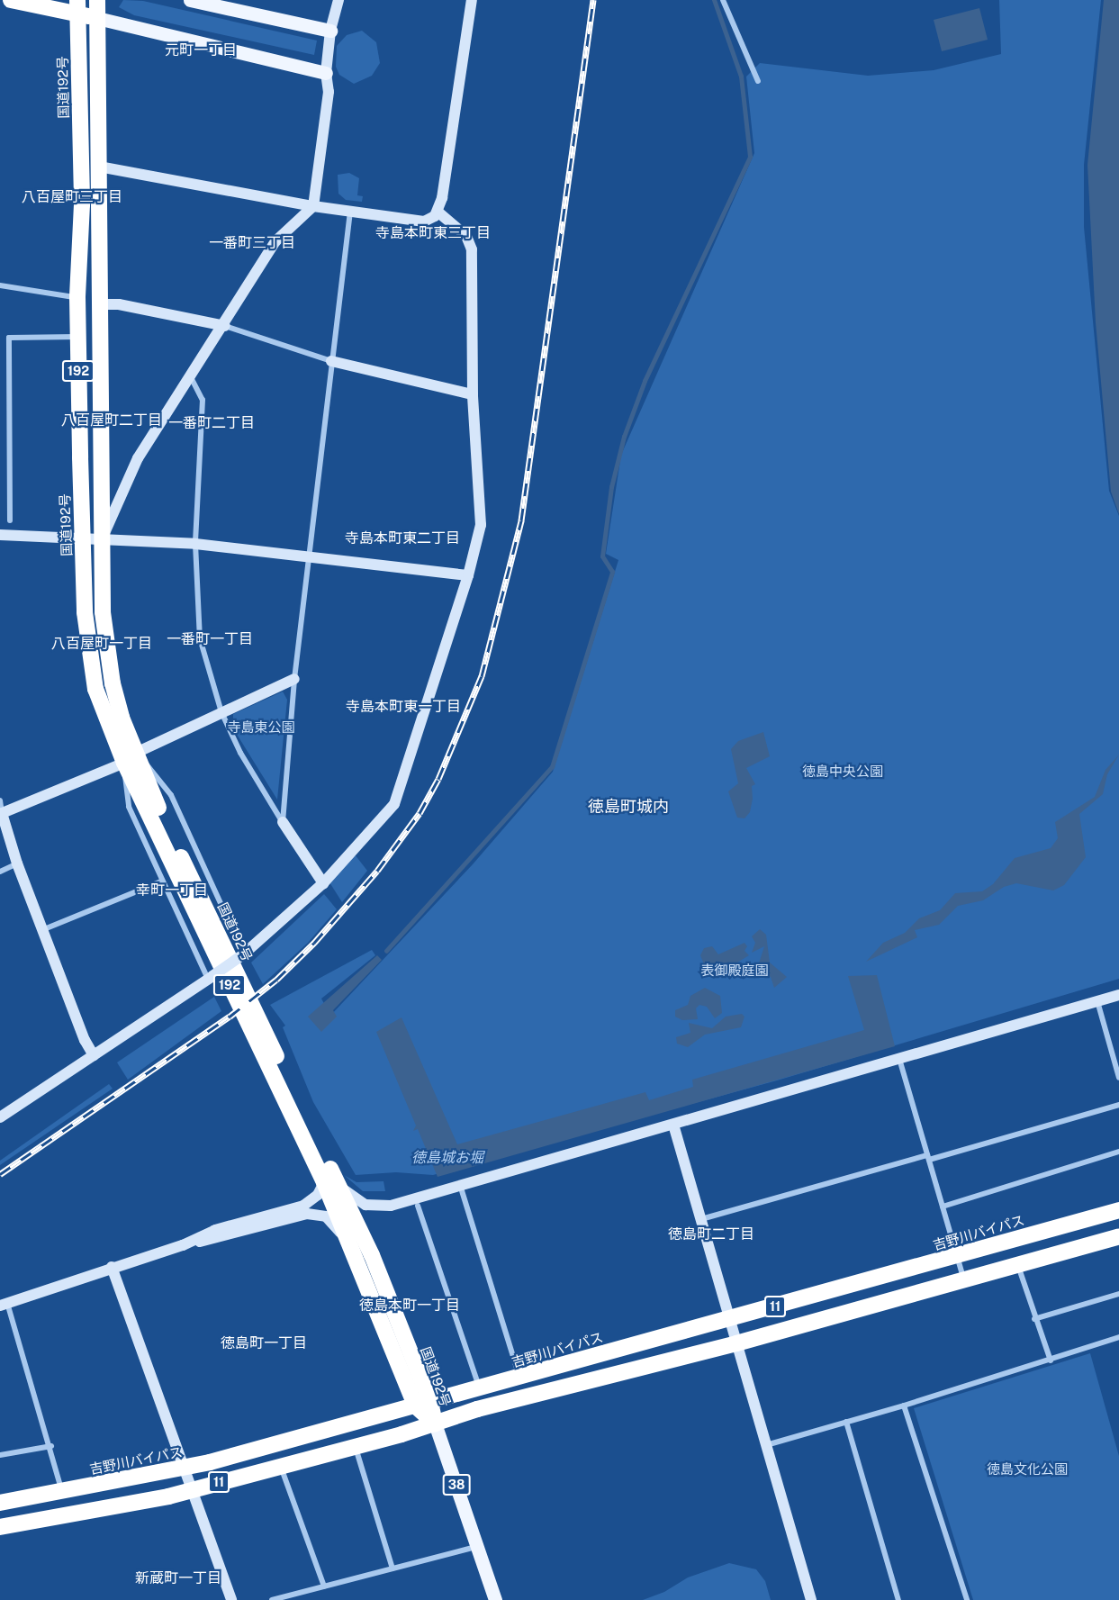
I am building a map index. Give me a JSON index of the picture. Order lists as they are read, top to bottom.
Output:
{
  "streets": {
    "highway": [
      "国道192号",
      "192",
      "吉野川バイパス",
      "11"
    ],
    "main road": ["38"]
  },
  "crossings": [
    ["国道192号", "吉野川バイパス"],
    ["国道192号", "11"],
    ["国道192号", "38"],
    ["11", "38"]
  ],
  "districts": [
    "元町一丁目",
    "八百屋町三丁目",
    "寺島本町東三丁目",
    "一番町三丁目",
    "八百屋町二丁目",
    "一番町二丁目",
    "寺島本町東二丁目",
    "一番町一丁目",
    "八百屋町一丁目",
    "寺島本町東一丁目",
    "徳島町城内",
    "幸町一丁目",
    "徳島町二丁目",
    "徳島本町一丁目",
    "徳島町一丁目",
    "新蔵町一丁目"
  ],
  "water": ["徳島城お堀"],
  "parks": [
    "寺島東公園",
    "徳島中央公園",
    "表御殿庭園",
    "徳島文化公園"
  ]
}
